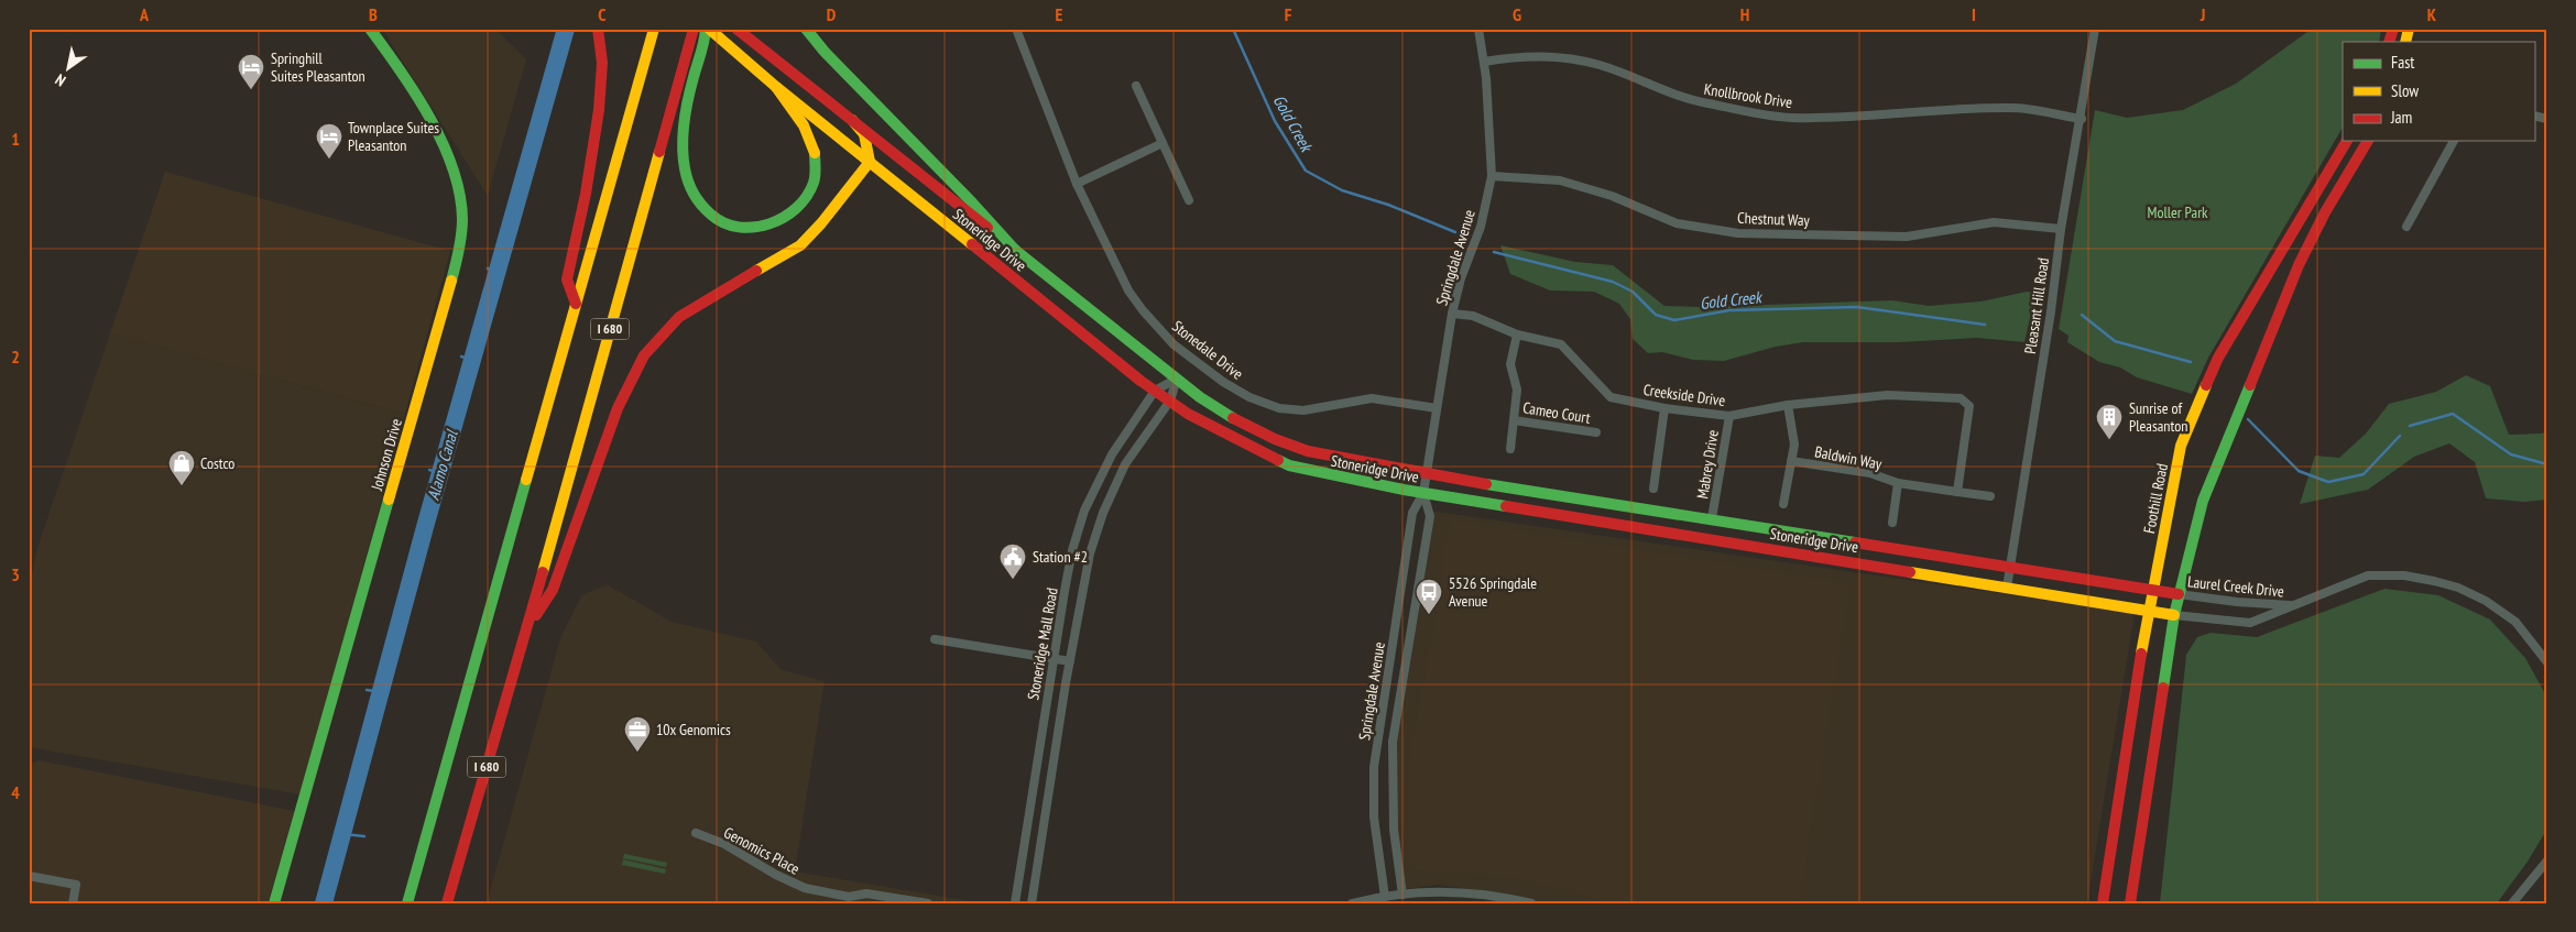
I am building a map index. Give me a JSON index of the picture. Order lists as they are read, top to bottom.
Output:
{
  "streets": {
    "main road": [
      "Stoneridge Drive",
      "I 680",
      "Johnson Drive",
      "Foothill Road"
    ],
    "street": [
      "Knollbrook Drive",
      "Chestnut Way",
      "Springdale Avenue",
      "Pleasant Hill Road",
      "Stonedale Drive",
      "Creekside Drive",
      "Cameo Court",
      "Baldwin Way",
      "Mabrey Drive",
      "Laurel Creek Drive",
      "Stoneridge Mall Road",
      "Genomics Place"
    ]
  },
  "crossings": [
    ["Knollbrook Drive", "Springdale Avenue"],
    ["Knollbrook Drive", "Pleasant Hill Road"],
    ["Chestnut Way", "Springdale Avenue"],
    ["Chestnut Way", "Pleasant Hill Road"],
    ["Stoneridge Drive", "Springdale Avenue"],
    ["Stoneridge Drive", "Pleasant Hill Road"],
    ["Stoneridge Drive", "Mabrey Drive"],
    ["Stoneridge Drive", "Foothill Road"],
    ["Stoneridge Drive", "Laurel Creek Drive"],
    ["Stoneridge Drive", "Stoneridge Mall Road"],
    ["Springdale Avenue", "Stonedale Drive"],
    ["Springdale Avenue", "Creekside Drive"],
    ["Creekside Drive", "Cameo Court"],
    ["Creekside Drive", "Baldwin Way"],
    ["Creekside Drive", "Mabrey Drive"]
  ],
  "water": ["Gold Creek", "Alamo Canal"],
  "parks": ["Moller Park"],
  "places": {
    "hotel": ["Springhill Suites Pleasanton", "Townplace Suites Pleasanton"],
    "building": ["Sunrise of Pleasanton"],
    "shop": ["Costco"],
    "public building": ["Station #2"],
    "bus stop": ["5526 Springdale Avenue"],
    "office": ["10x Genomics"]
  },
  "legend": ["Fast", "Slow", "Jam"],
  "north": "bottom left",
  "grid": {
    "columns": [
      "A",
      "B",
      "C",
      "D",
      "E",
      "F",
      "G",
      "H",
      "I",
      "J",
      "K"
    ],
    "rows": [
      "1",
      "2",
      "3",
      "4"
    ]
  }
}
